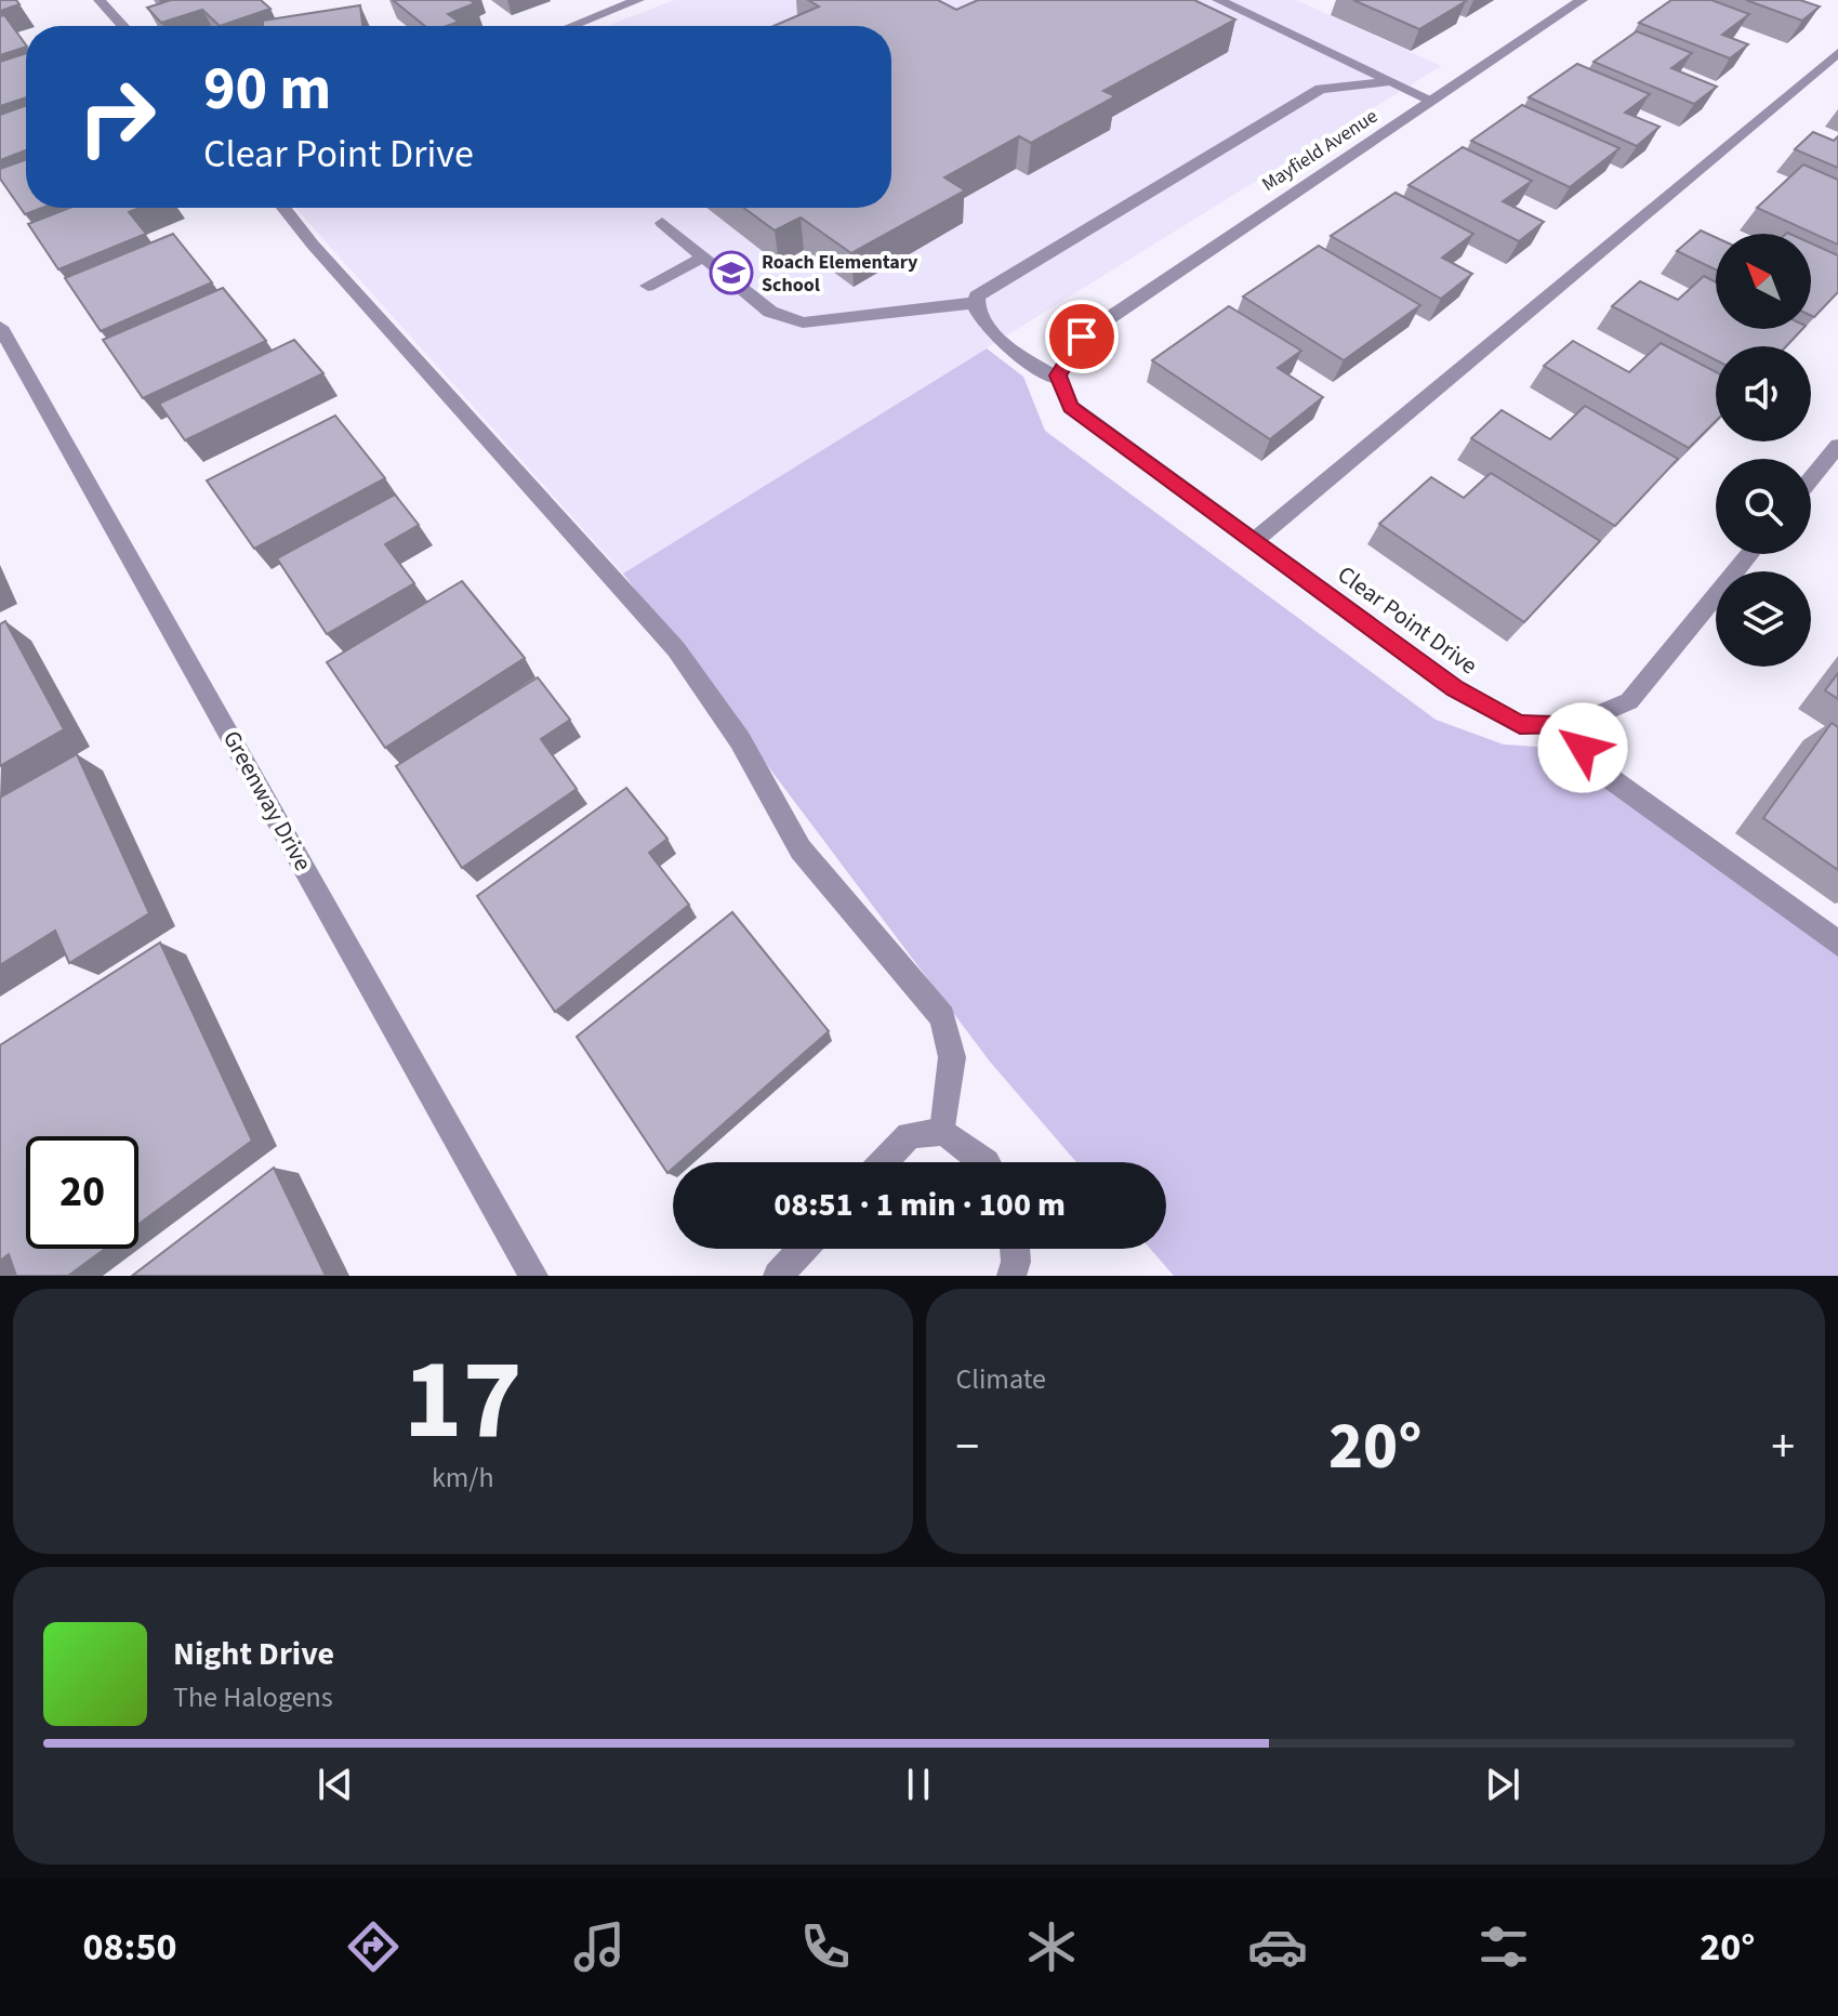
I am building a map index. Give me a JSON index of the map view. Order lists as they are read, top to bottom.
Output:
{
  "streets": {
    "street": ["Mayfield Avenue", "Clear Point Drive", "Greenway Drive"]
  },
  "crossings": [
    ["Mayfield Avenue", "Clear Point Drive"]
  ],
  "places": {
    "school or university": ["Roach Elementary School"]
  },
  "north": "top left",
  "page": {
    "turn": ["90 m", "Clear Point Drive"],
    "limit": "20",
    "trip": "08:51 · 1 min · 100 m",
    "tile": [
      ["17", "km/h"],
      "Climate"
    ],
    "heat": ["−", "20°", "+"],
    "song": ["Night Drive", "The Halogens"],
    "tabs": ["08:50", "20°"]
  }
}
